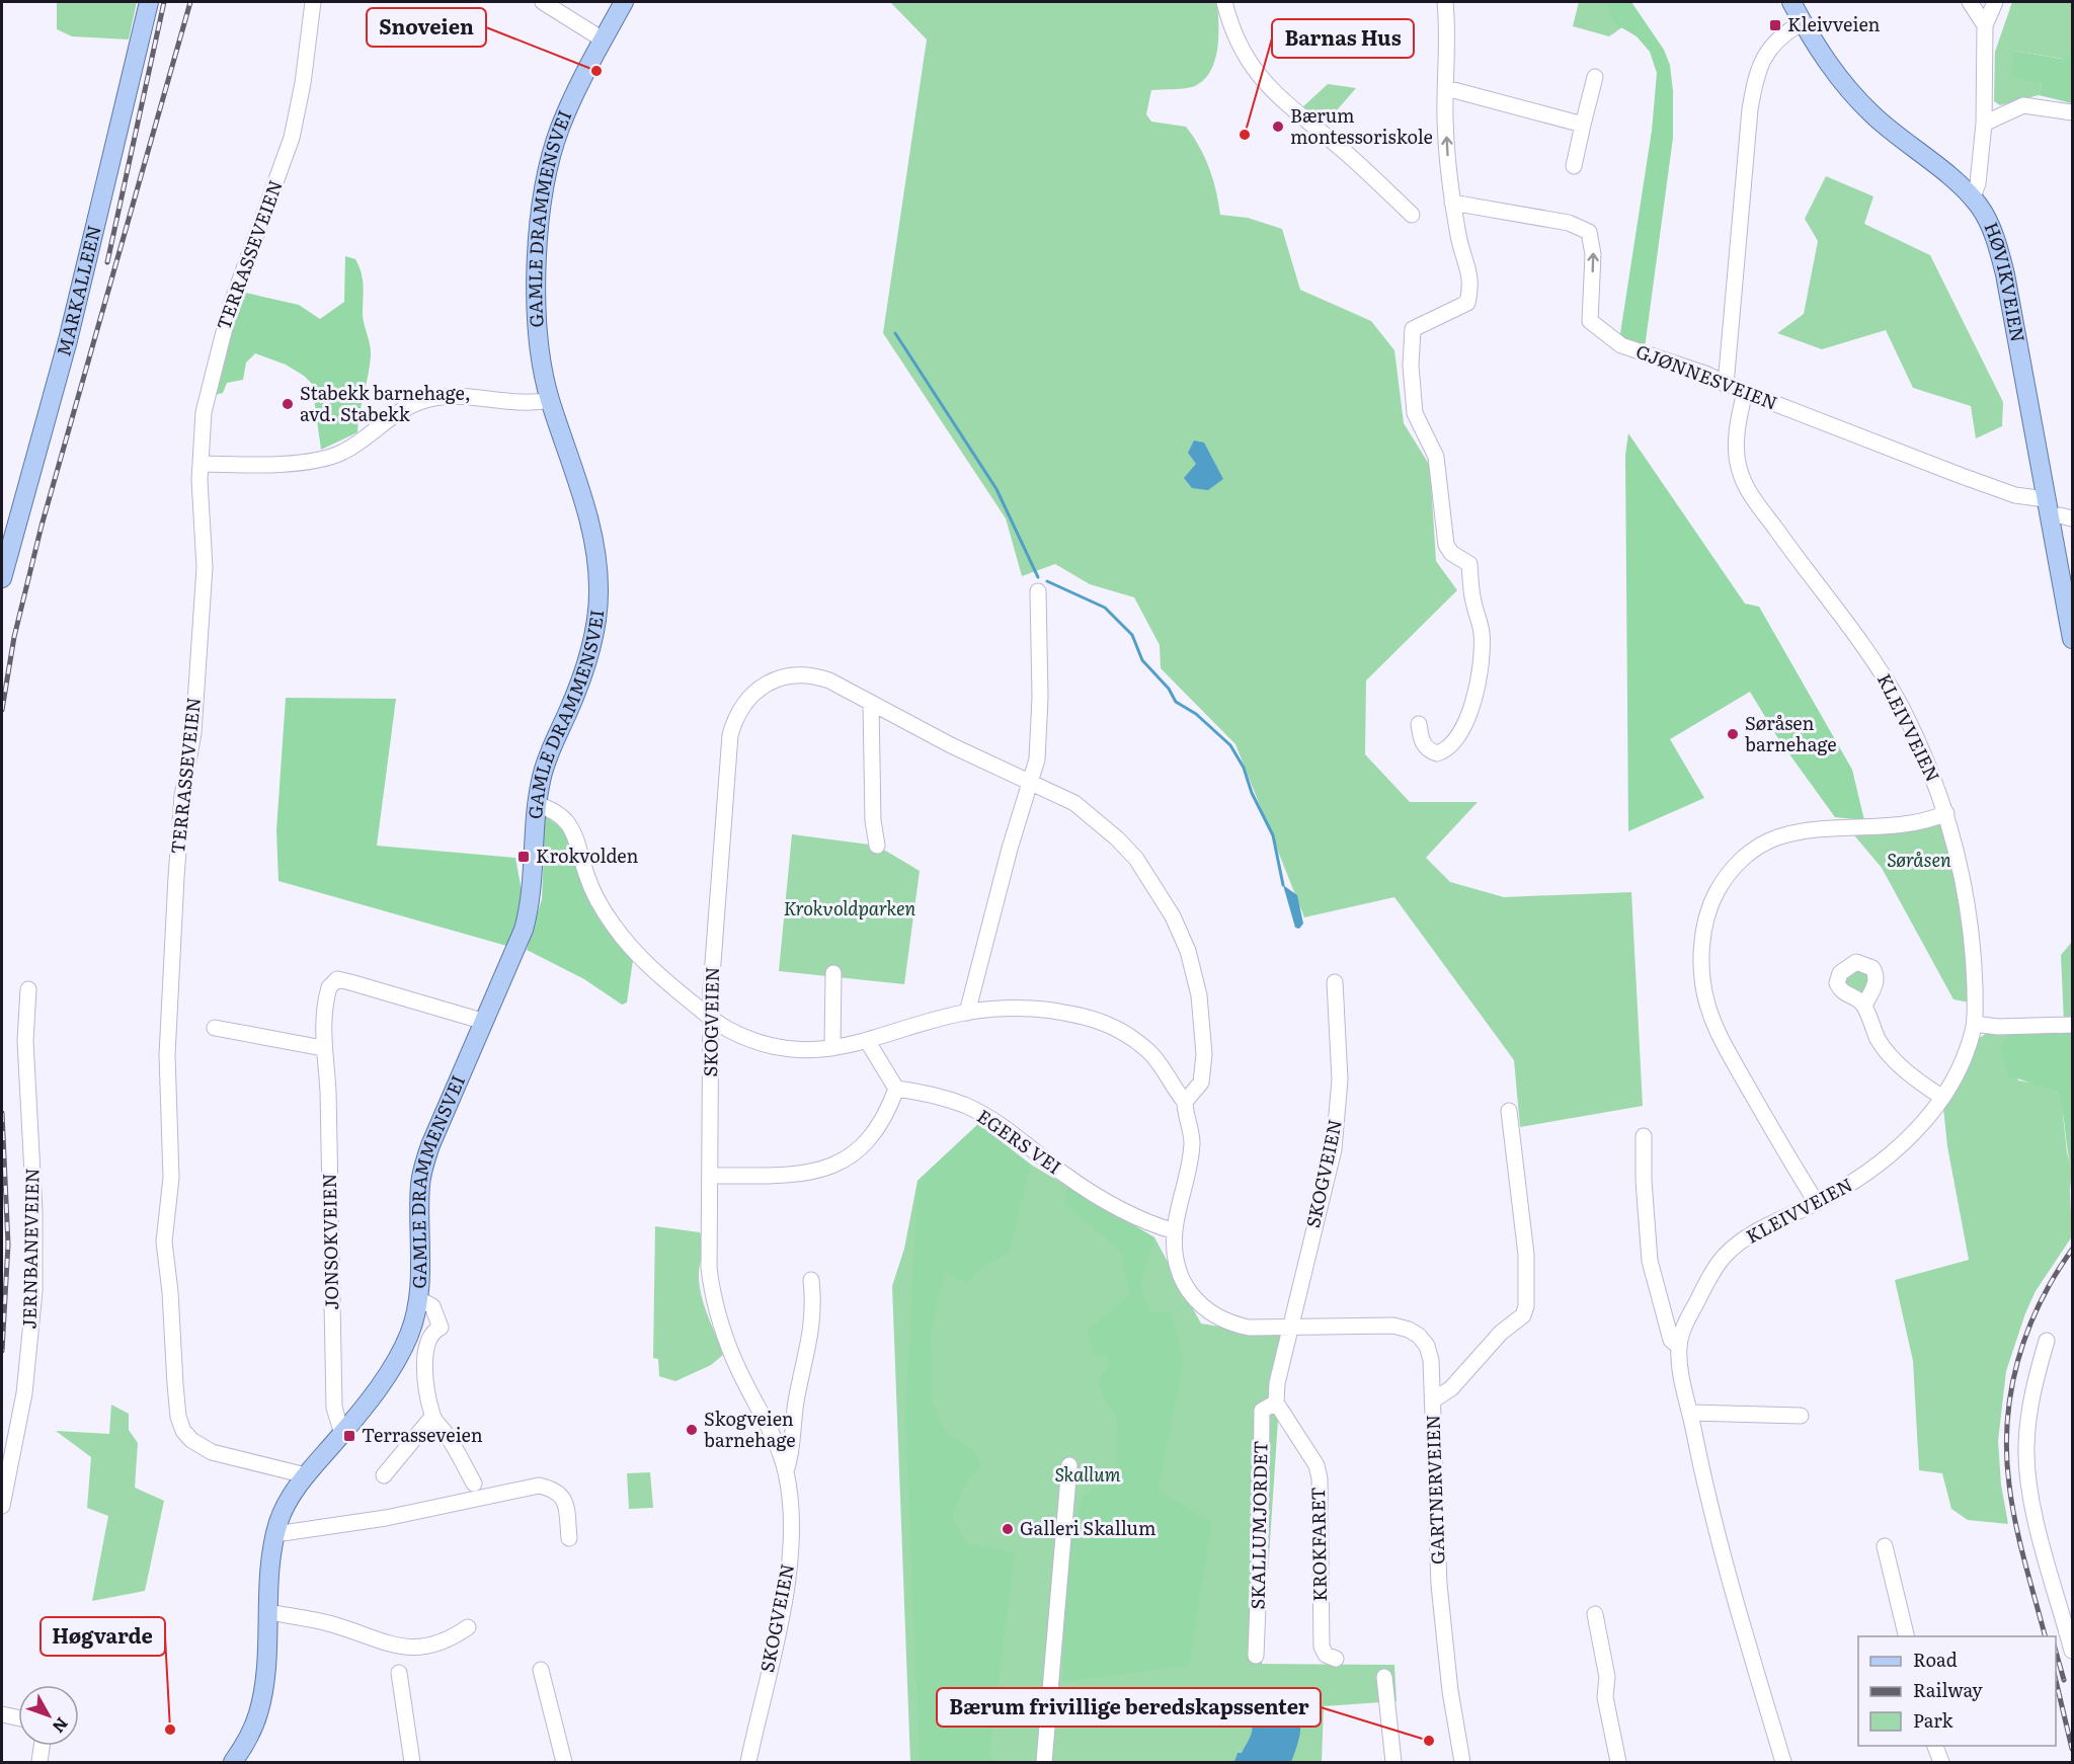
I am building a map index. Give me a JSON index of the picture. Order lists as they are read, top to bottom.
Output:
{
  "streets": {
    "main road": ["GAMLE DRAMMENSVEI", "HØVIKVEIEN", "MARKALLEEN"],
    "street": [
      "TERRASSEVEIEN",
      "GJØNNESVEIEN",
      "KLEIVVEIEN",
      "SKOGVEIEN",
      "EGERS VEI",
      "JONSOKVEIEN",
      "JERNBANEVEIEN",
      "GARTNERVEIEN",
      "SKALLUMJORDET",
      "KROKFARET"
    ]
  },
  "crossings": [
    ["GAMLE DRAMMENSVEI", "TERRASSEVEIEN"],
    ["GAMLE DRAMMENSVEI", "JONSOKVEIEN"],
    ["HØVIKVEIEN", "GJØNNESVEIEN"],
    ["GJØNNESVEIEN", "KLEIVVEIEN"],
    ["SKALLUMJORDET", "KROKFARET"]
  ],
  "parks": ["Søråsen", "Krokvoldparken", "Skallum"],
  "places": {
    "transit": ["Kleivveien", "Krokvolden", "Terrasseveien"],
    "other": [
      "Snoveien",
      "Bærum montessoriskole",
      "Barnas Hus",
      "Stabekk barnehage, avd. Stabekk",
      "Søråsen barnehage",
      "Skogveien barnehage",
      "Galleri Skallum",
      "Høgvarde",
      "Bærum frivillige beredskapssenter"
    ]
  },
  "legend": ["Road", "Railway", "Park"],
  "north": "bottom right"
}
